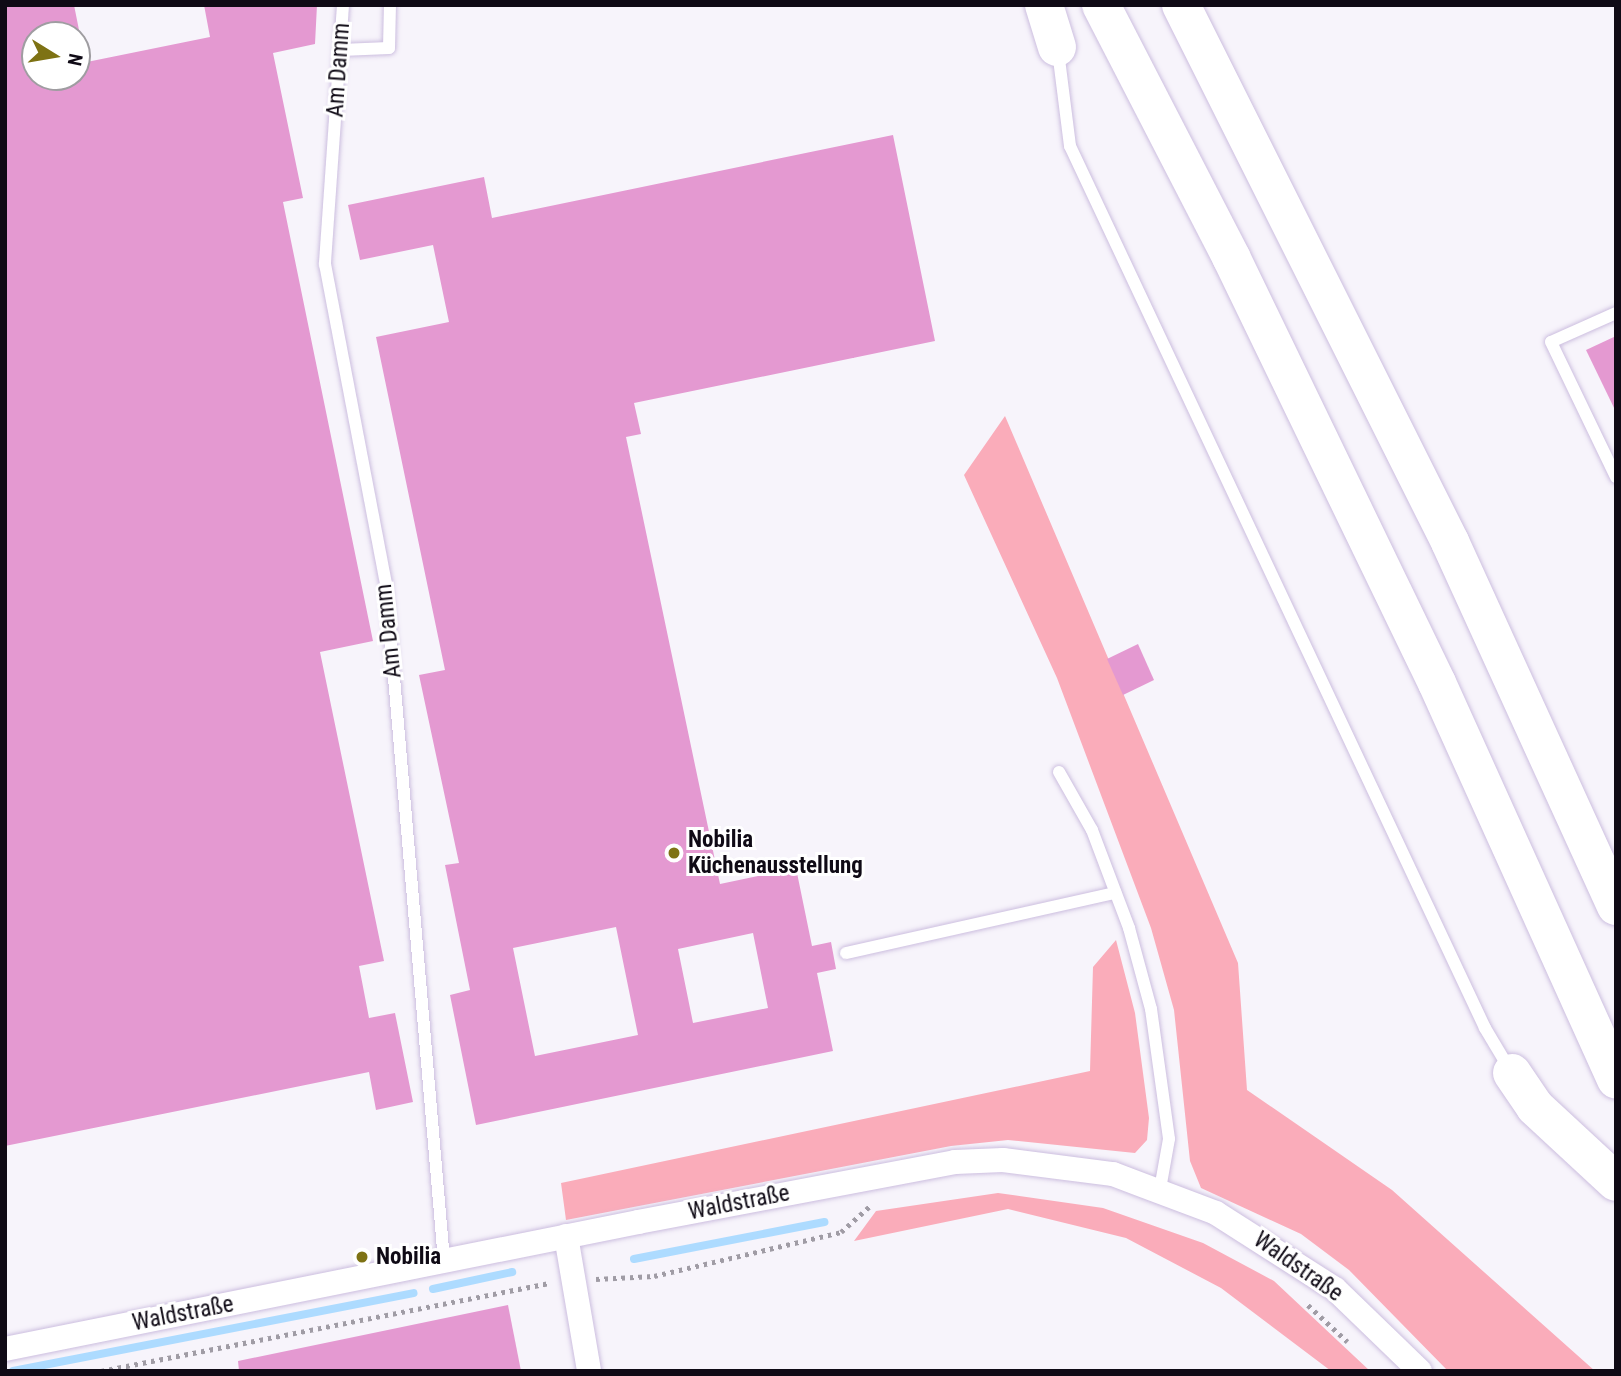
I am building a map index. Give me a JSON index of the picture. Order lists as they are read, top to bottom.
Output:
{
  "streets": {
    "street": ["Waldstraße"],
    "lane": ["Am Damm"]
  },
  "crossings": [
    ["Am Damm", "Waldstraße"]
  ],
  "places": ["Nobilia Küchenausstellung", "Nobilia"],
  "north": "right"
}
